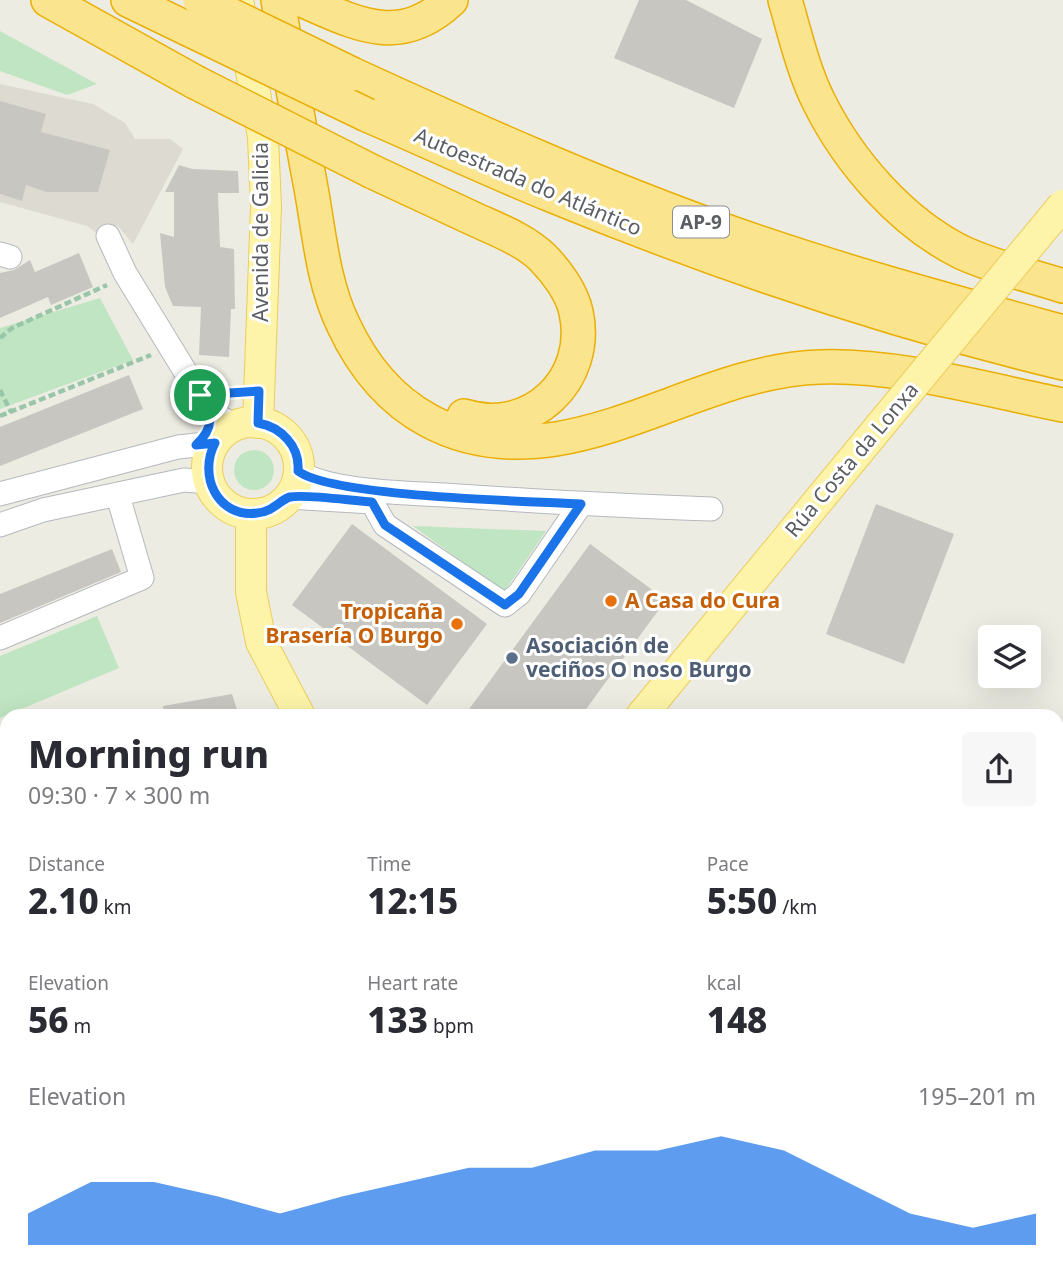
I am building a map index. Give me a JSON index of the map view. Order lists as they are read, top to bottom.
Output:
{
  "streets": {
    "highway": ["Autoestrada do Atlántico", "AP-9"],
    "main road": ["Avenida de Galicia", "Rúa Costa da Lonxa"]
  },
  "places": ["A Casa do Cura", "Tropicaña Brasería O Burgo", "Asociación de veciños O noso Burgo"],
  "page": {
    "heading": ["Morning run", "09:30 · 7 × 300 m"],
    "stats": [
      ["Distance", "2.10 km"],
      ["Time", "12:15"],
      ["Pace", "5:50 /km"],
      ["Elevation", "56 m"],
      ["Heart rate", "133 bpm"],
      ["kcal", "148"]
    ],
    "chart": ["Elevation", "195–201 m"]
  }
}
